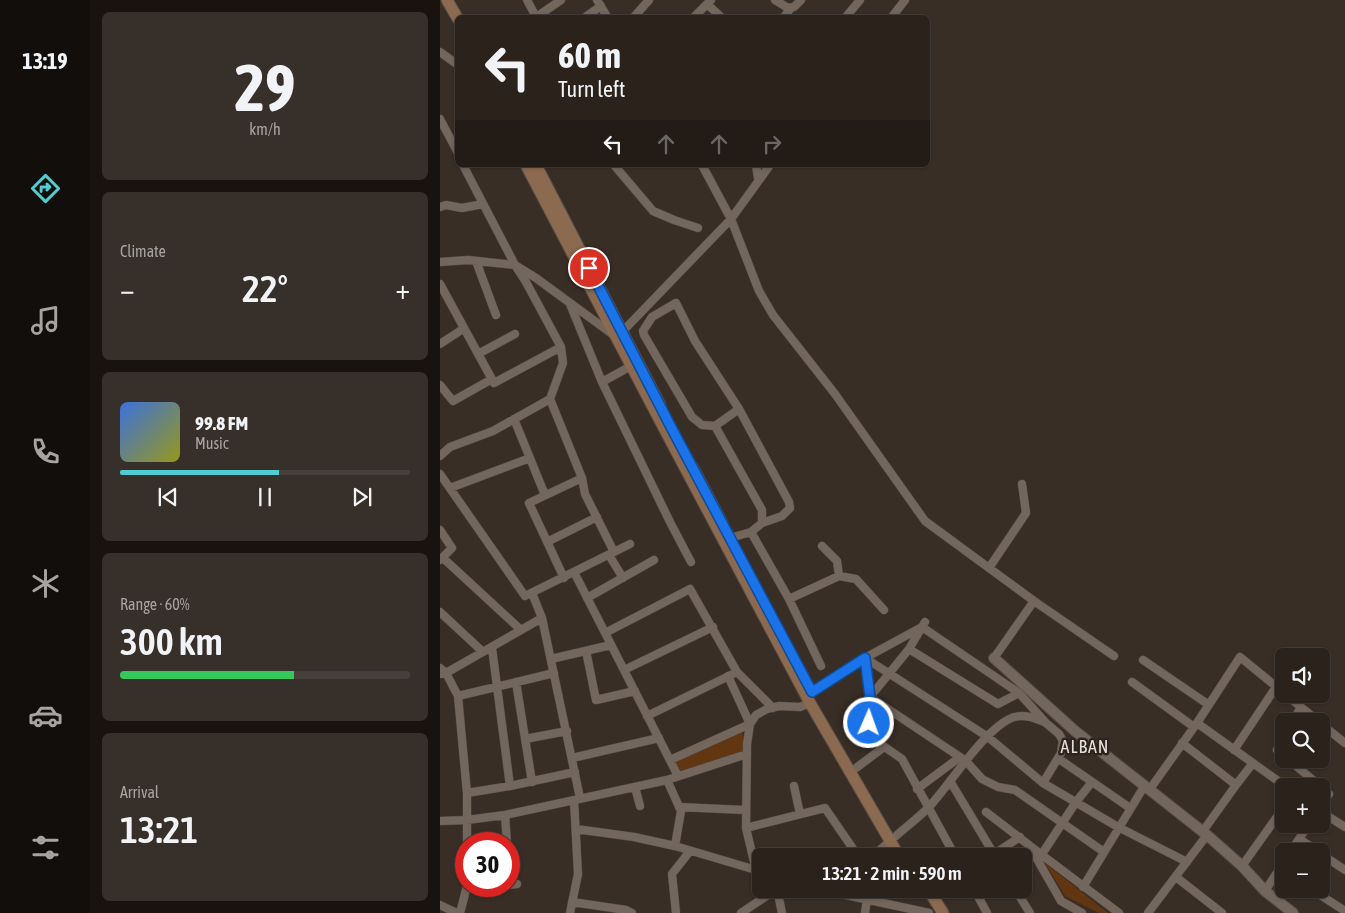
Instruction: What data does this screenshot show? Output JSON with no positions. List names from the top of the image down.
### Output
{
  "districts": ["ALBAN"],
  "page": {
    "tabs": "13:19",
    "tile": [
      ["29", "km/h"],
      "Climate",
      ["Range · 60%", "300 km"],
      ["Arrival", "13:21"]
    ],
    "turn": ["60 m", "Turn left"],
    "heat": ["−", "22°", "+"],
    "song": ["99.8 FM", "Music"],
    "map_buttons": ["+", "−"],
    "limit": "30",
    "trip": "13:21 · 2 min · 590 m"
  }
}
